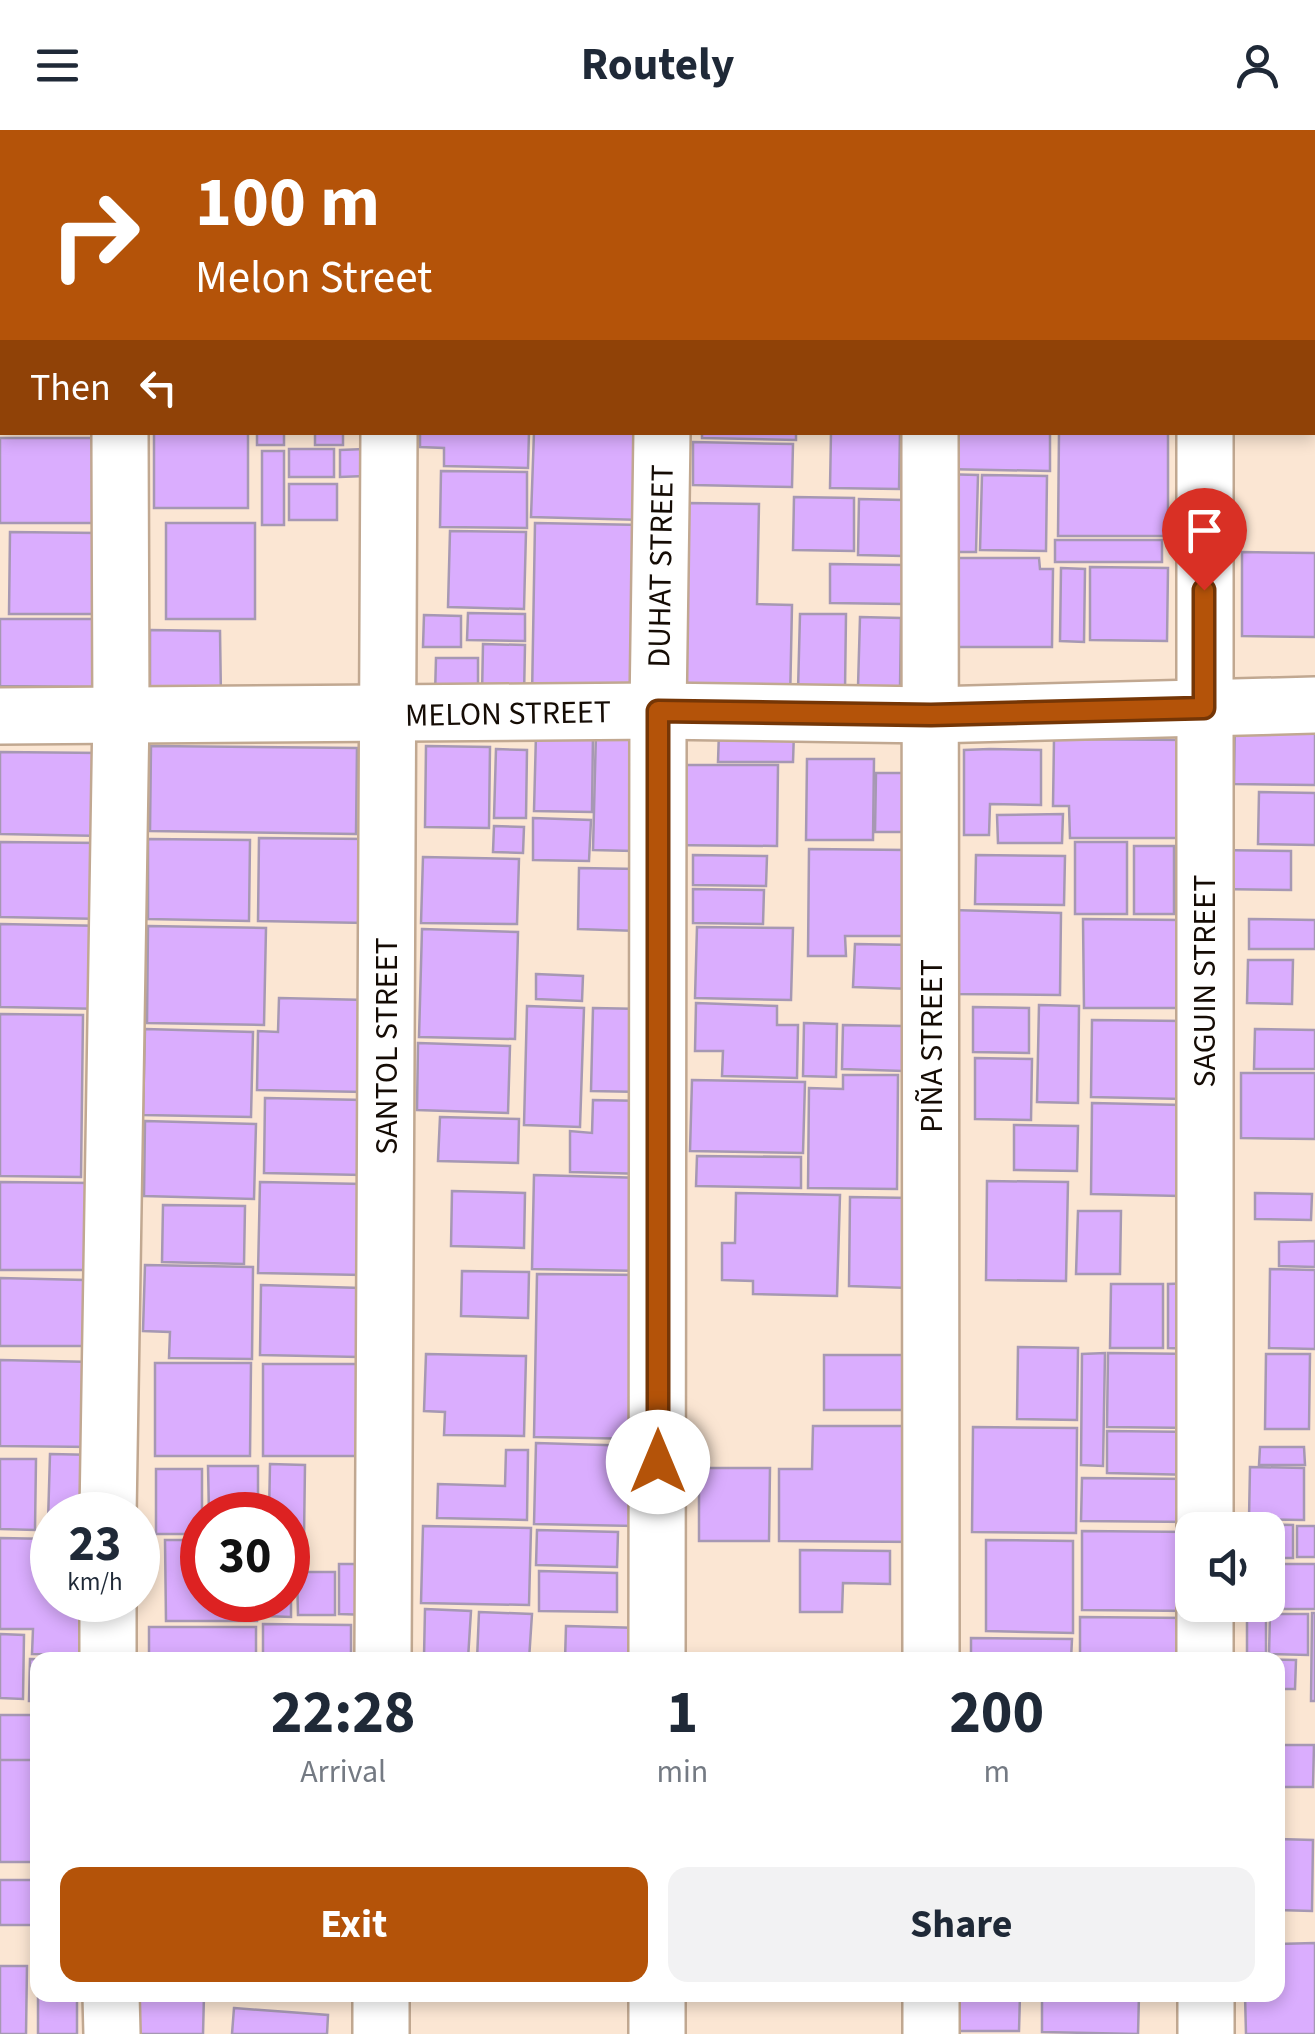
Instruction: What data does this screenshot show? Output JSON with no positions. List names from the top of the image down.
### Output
{
  "streets": {
    "street": [
      "DUHAT STREET",
      "MELON STREET",
      "SAGUIN STREET",
      "SANTOL STREET",
      "PIÑA STREET"
    ]
  },
  "crossings": [
    ["DUHAT STREET", "MELON STREET"],
    ["MELON STREET", "SAGUIN STREET"],
    ["MELON STREET", "SANTOL STREET"],
    ["MELON STREET", "PIÑA STREET"]
  ],
  "page": {
    "header": "Routely",
    "turn": ["100 m", "Melon Street"],
    "then": "Then",
    "speed": "23 km/h",
    "limit": "30",
    "eta": [
      "22:28",
      "Arrival",
      "1",
      "min",
      "200",
      "m"
    ],
    "buttons": ["Exit", "Share"]
  }
}
